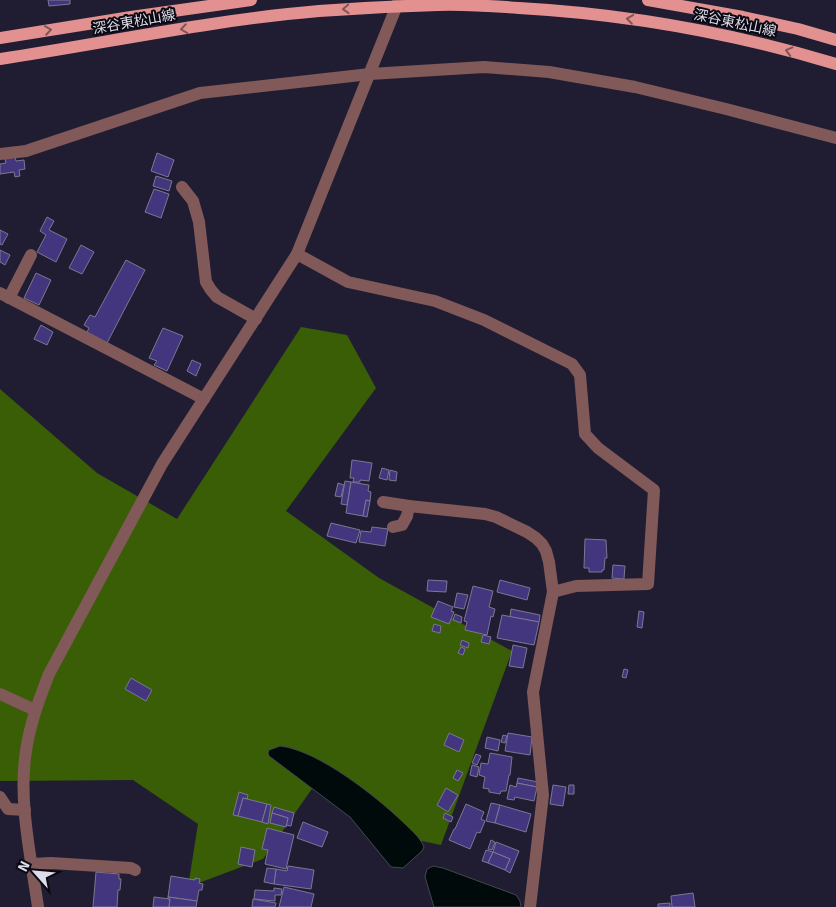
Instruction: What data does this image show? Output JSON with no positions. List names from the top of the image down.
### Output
{
  "streets": {
    "main road": ["深谷東松山線"]
  },
  "north": "top left"
}
